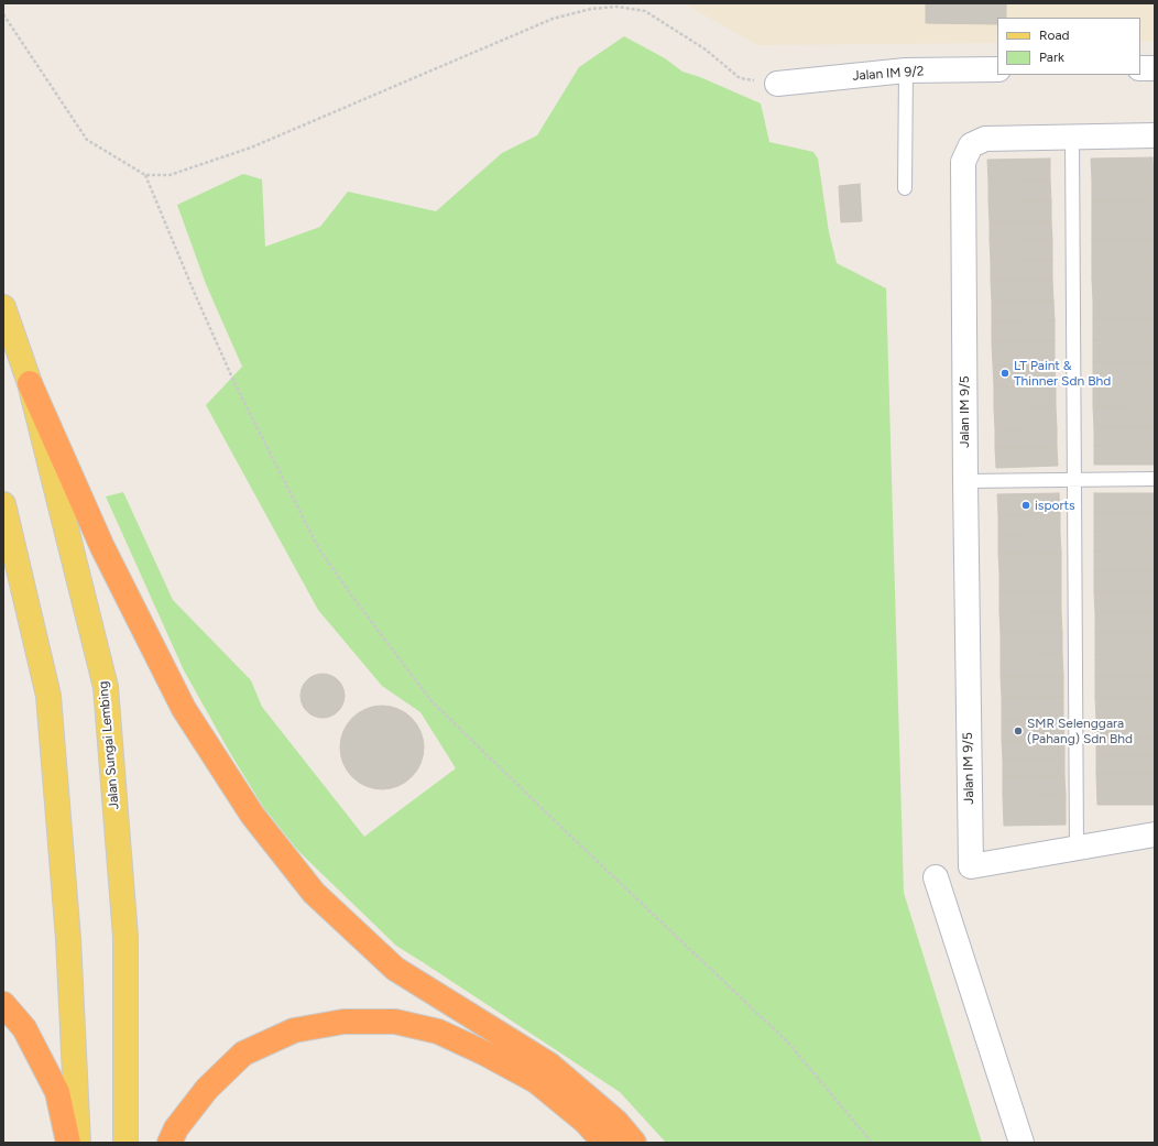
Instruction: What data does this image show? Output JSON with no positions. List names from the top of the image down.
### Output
{
  "streets": {
    "main road": ["Jalan Sungai Lembing"],
    "street": ["Jalan IM 9/2", "Jalan IM 9/5"]
  },
  "places": ["LT Paint & Thinner Sdn Bhd", "isports", "SMR Selenggara (Pahang) Sdn Bhd"],
  "legend": ["Road", "Park"]
}
